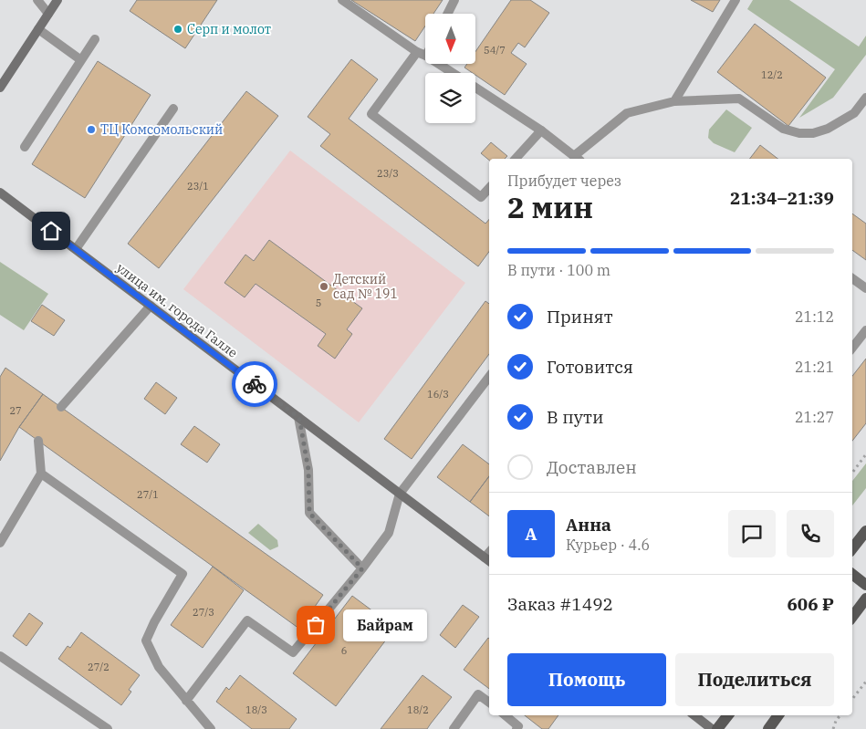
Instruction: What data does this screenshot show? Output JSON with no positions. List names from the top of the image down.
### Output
{
  "streets": {
    "main road": ["улица им. города Галле"]
  },
  "places": [
    "Серп и молот",
    "ТЦ Комсомольский",
    "Детский сад № 191",
    "Байрам"
  ],
  "house_numbers": [
    "54/7",
    "12/2",
    "23/3",
    "23/1",
    "5",
    "16/3",
    "27",
    "27/1",
    "27/3",
    "6",
    "27/2",
    "18/3",
    "18/2"
  ],
  "north": "bottom",
  "page": {
    "heading": ["2 мин", "Прибудет через", "21:34–21:39"],
    "panel": [
      "Анна",
      "Курьер · 4.6",
      "Заказ #1492",
      "606 ₽"
    ],
    "bar": "В пути · 100 m",
    "list": [
      ["Принят", "21:12"],
      ["Готовится", "21:21"],
      ["В пути", "21:27"],
      "Доставлен"
    ],
    "round": "А",
    "bubble": "Байрам",
    "buttons": ["Помощь", "Поделиться"]
  }
}
